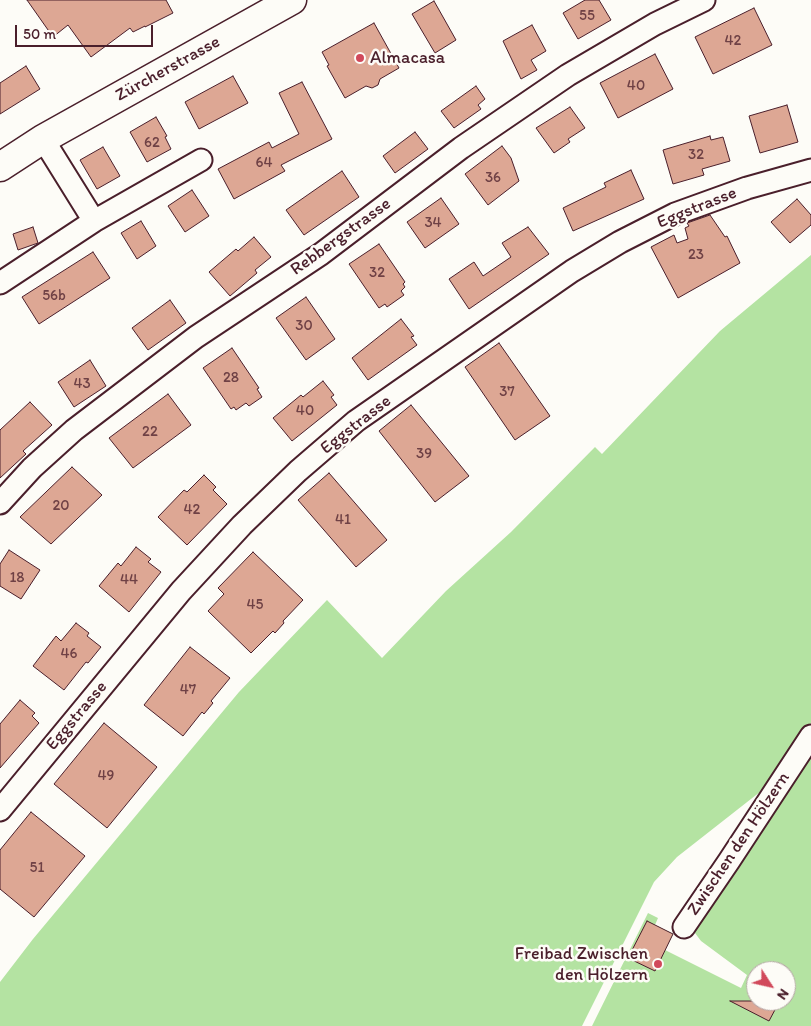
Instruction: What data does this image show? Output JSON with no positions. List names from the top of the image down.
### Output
{
  "streets": {
    "main road": ["Zürcherstrasse"],
    "street": ["Eggstrasse", "Rebbergstrasse", "Zwischen den Hölzern"]
  },
  "places": ["Almacasa", "Freibad Zwischen den Hölzern"],
  "house_numbers": [
    "55",
    "42",
    "40",
    "62",
    "32",
    "64",
    "36",
    "34",
    "23",
    "32",
    "56b",
    "30",
    "28",
    "43",
    "37",
    "40",
    "22",
    "39",
    "20",
    "42",
    "41",
    "18",
    "44",
    "45",
    "46",
    "47",
    "49",
    "51"
  ],
  "scale_bar": "50 m",
  "north": "bottom right"
}
